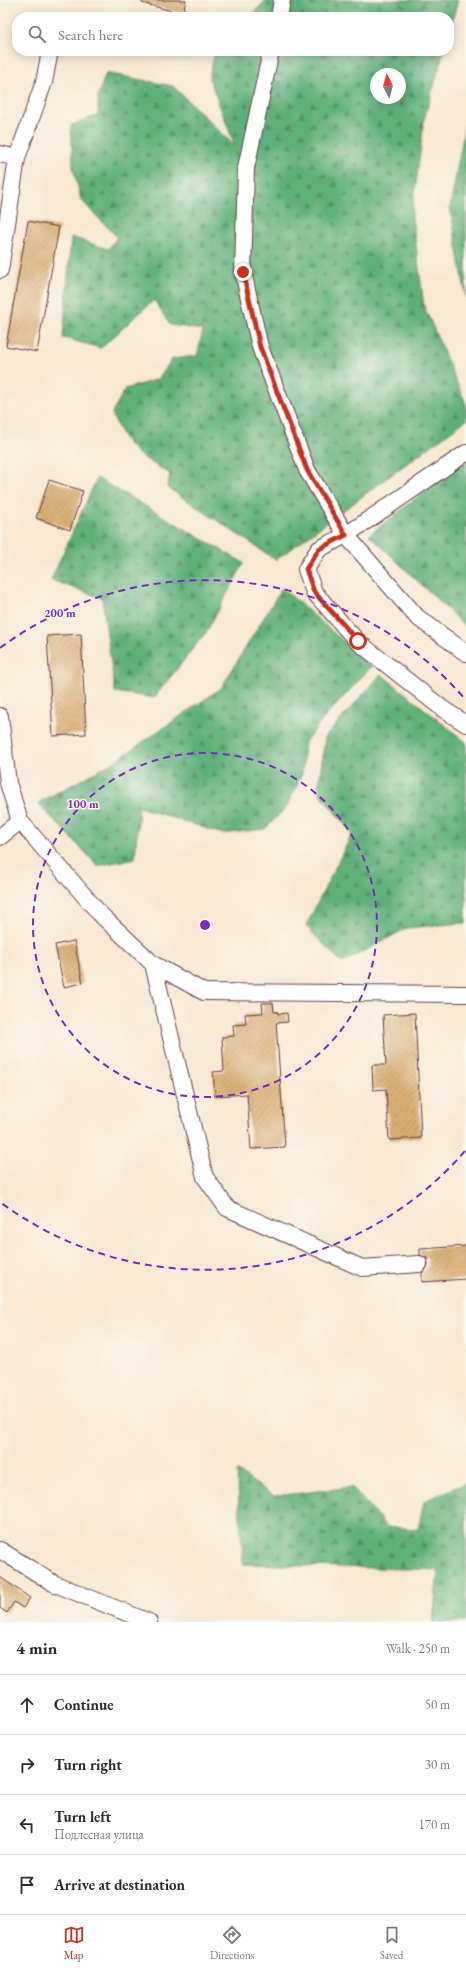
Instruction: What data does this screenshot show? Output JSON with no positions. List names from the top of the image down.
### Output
{
  "north": "top",
  "page": {
    "search": "Search here",
    "heading": ["4 min", "Walk · 250 m"],
    "list": [
      ["Continue", "50 m"],
      ["Turn right", "30 m"],
      ["Turn left", "Подлесная улица", "170 m"],
      "Arrive at destination"
    ],
    "nav": ["Map", "Directions", "Saved"]
  },
  "rings": ["200 m", "100 m"]
}
